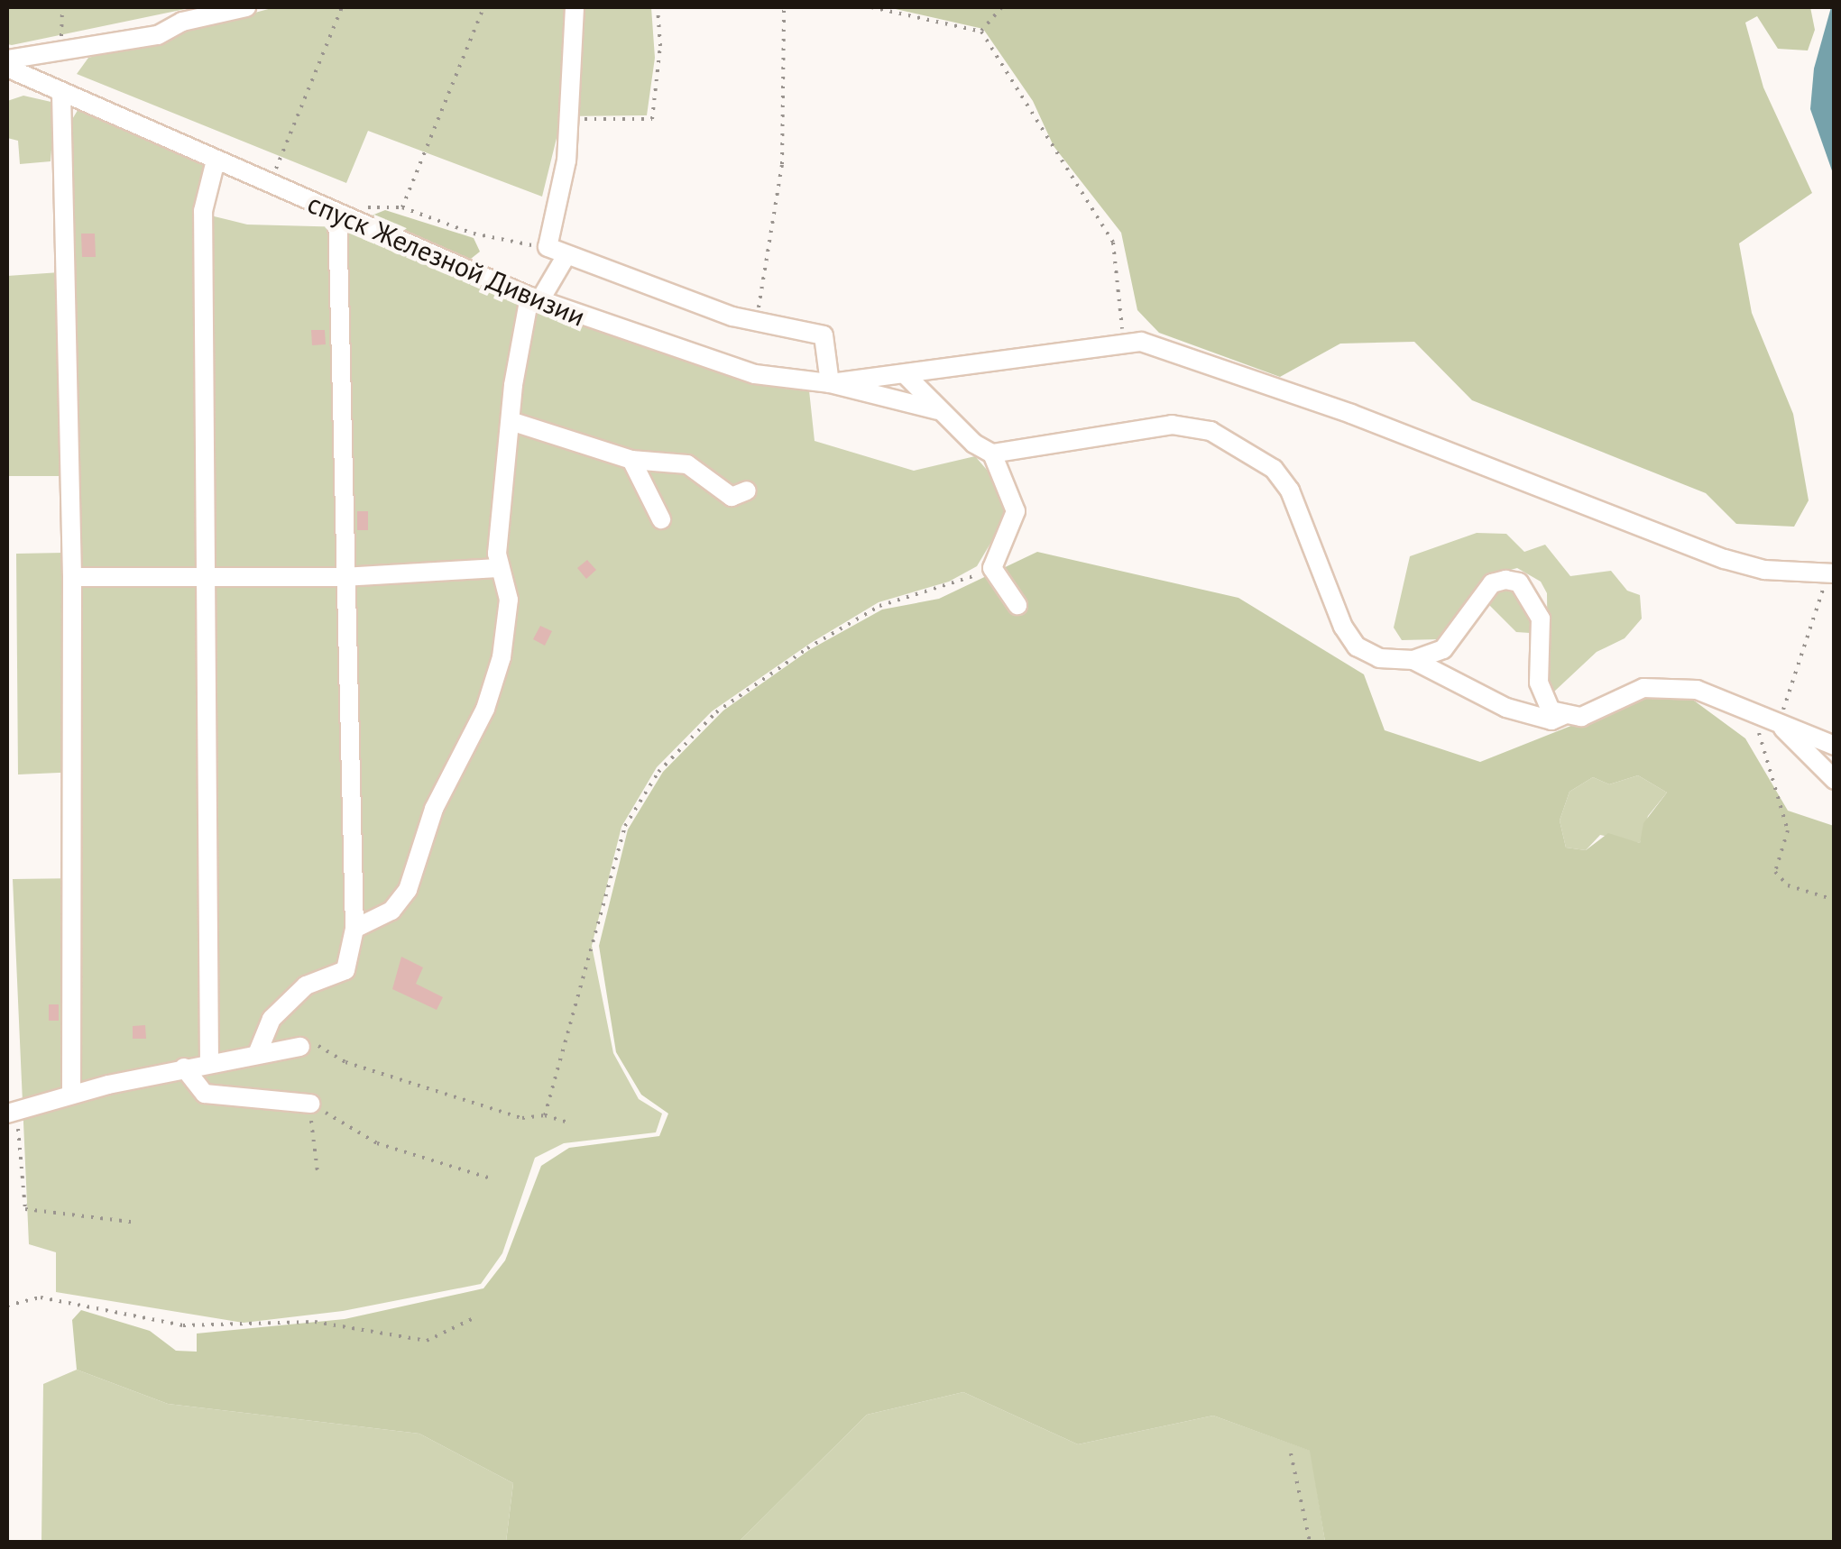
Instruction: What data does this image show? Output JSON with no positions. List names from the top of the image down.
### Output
{
  "streets": {
    "lane": ["спуск Железной Дивизии"]
  }
}
